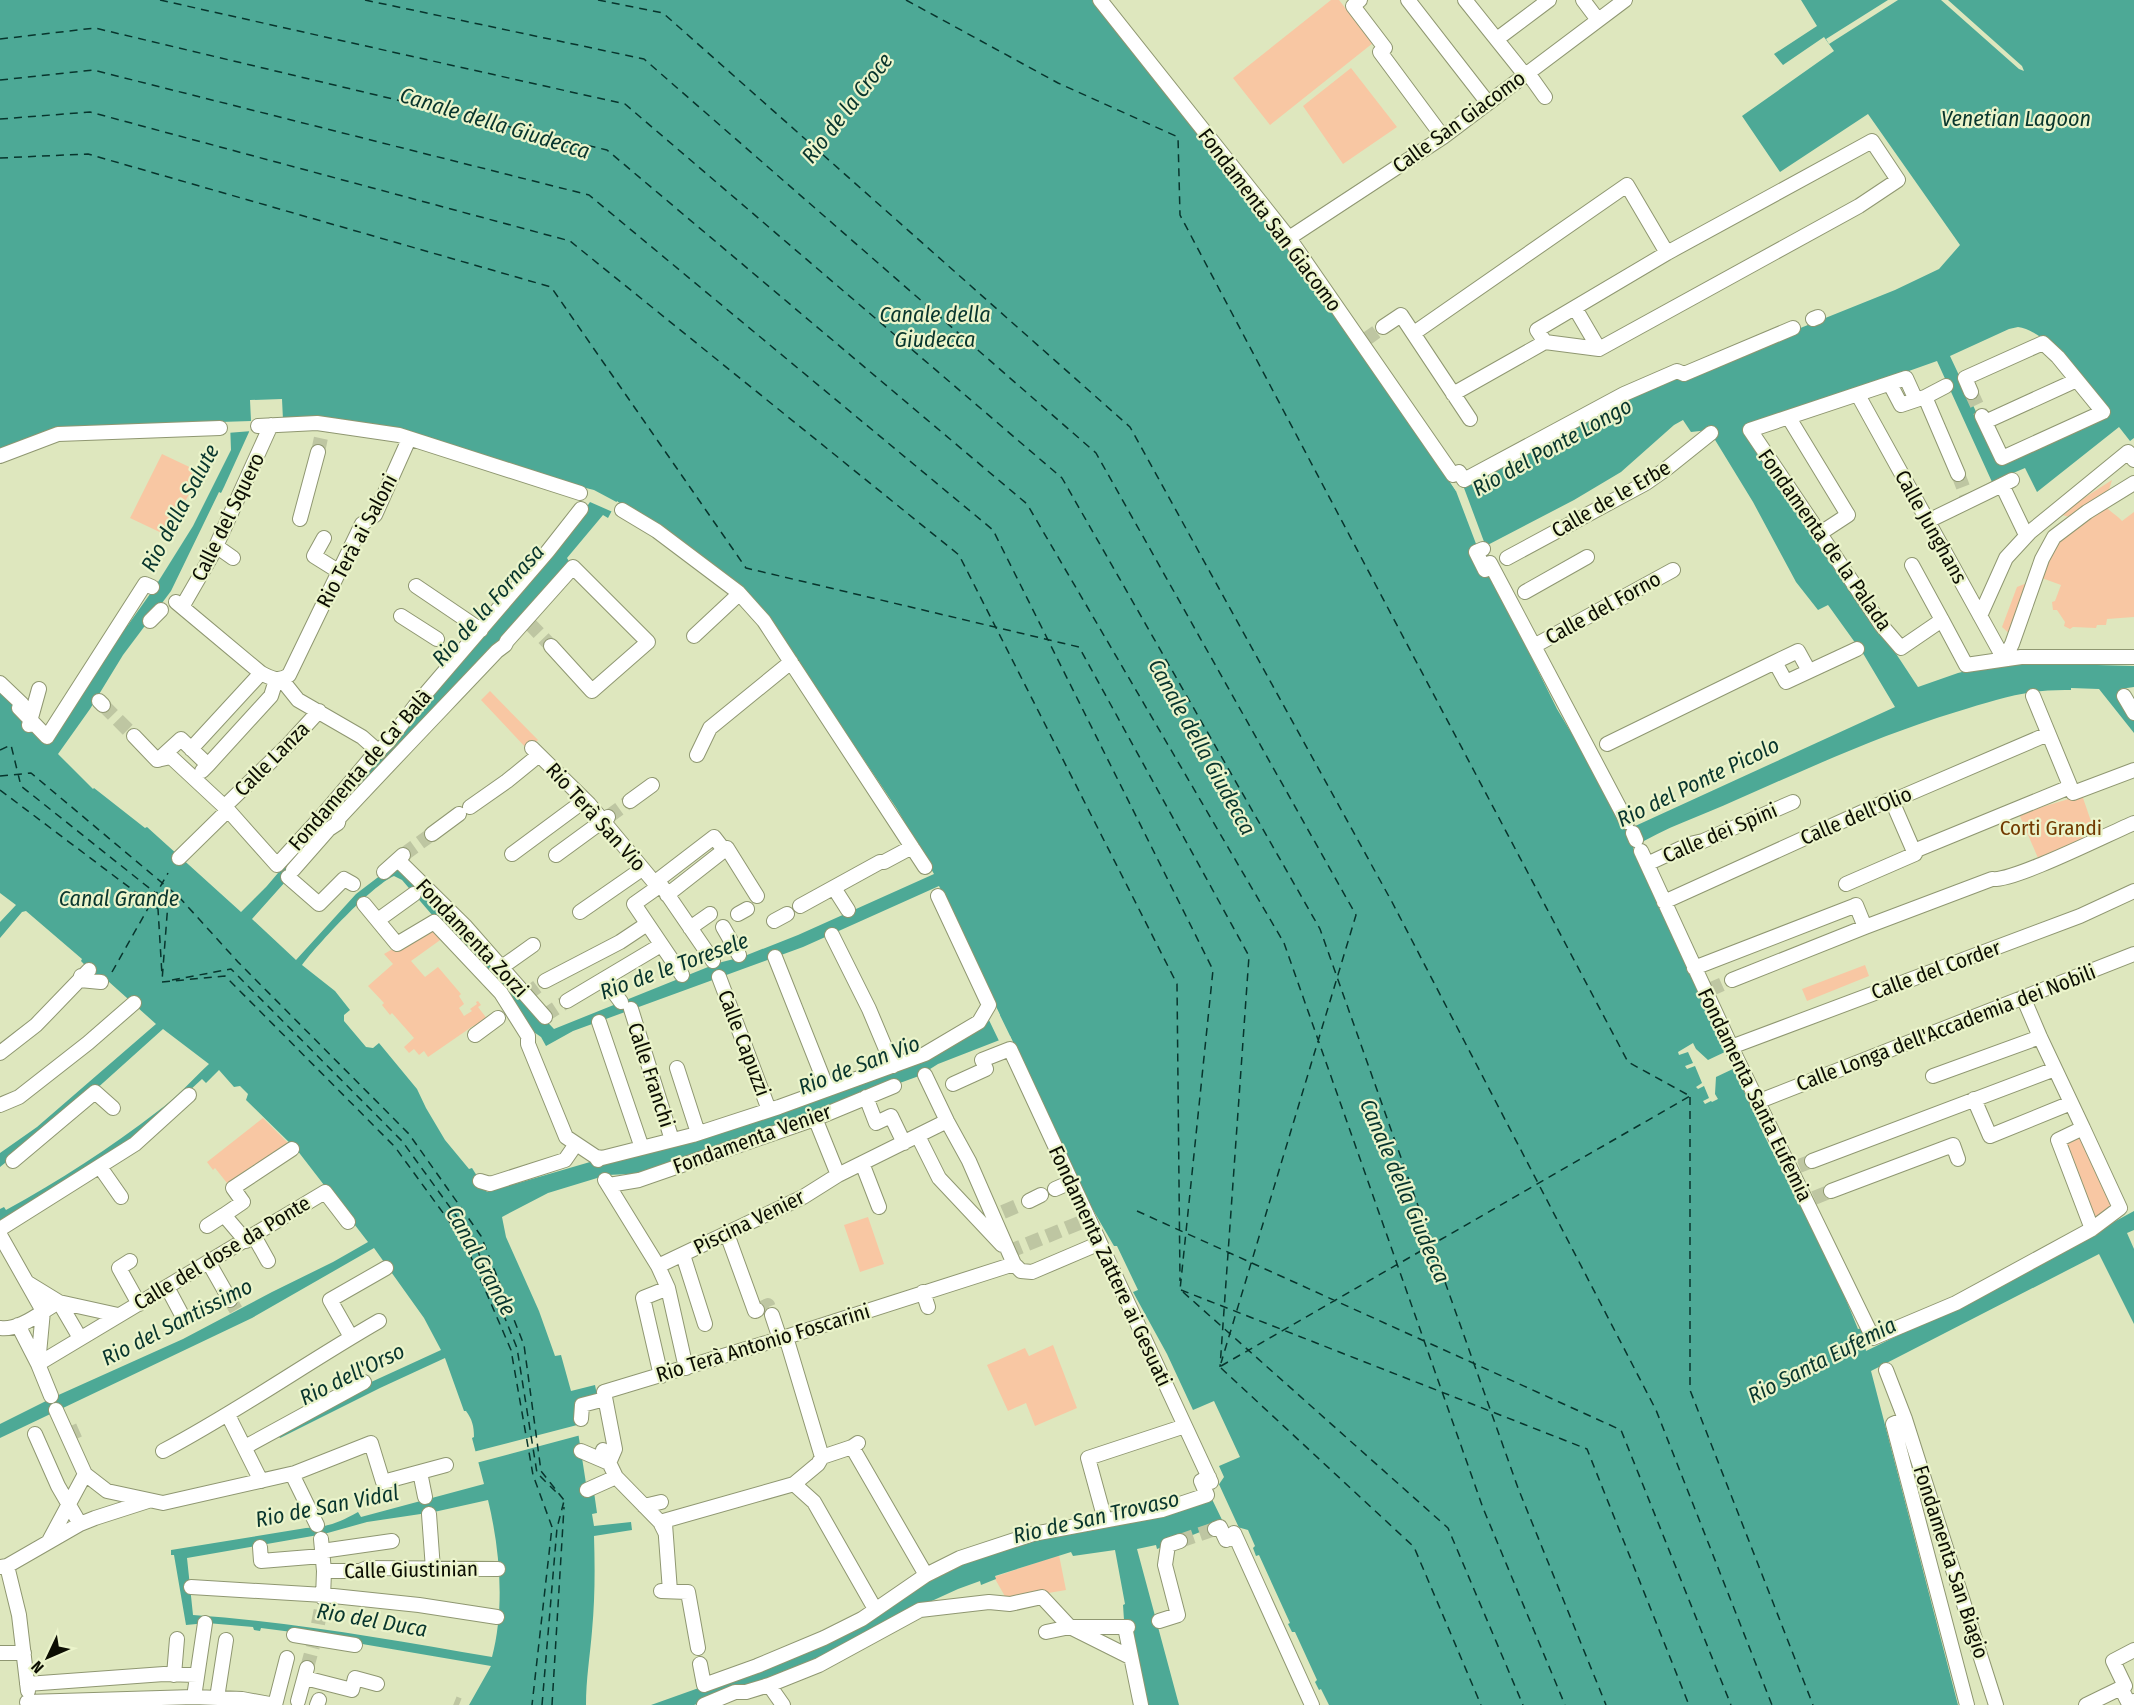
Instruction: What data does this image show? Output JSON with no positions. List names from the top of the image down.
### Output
{
  "streets": {
    "street": [
      "Calle San Giacomo",
      "Fondamenta San Giacomo",
      "Calle de le Erbe",
      "Calle del Squero",
      "Calle Junghans",
      "Fondamenta de la Palada",
      "Rio Terà ai Saloni",
      "Calle del Forno",
      "Calle Lanza",
      "Fondamenta de Ca' Balà",
      "Calle dell'Olio",
      "Rio Terà San Vio",
      "Calle dei Spini",
      "Fondamenta Zorzi",
      "Calle del Corder",
      "Calle Longa dell'Accademia dei Nobili",
      "Calle Capuzzi",
      "Calle Franchi",
      "Fondamenta Santa Eufemia",
      "Fondamenta Venier",
      "Piscina Venier",
      "Calle del dose da Ponte",
      "Fondamenta Zattere ai Gesuati",
      "Rio Terà Antonio Foscarini",
      "Fondamenta San Biagio",
      "Calle Giustinian"
    ]
  },
  "crossings": [
    ["Calle San Giacomo", "Fondamenta San Giacomo"],
    ["Calle de le Erbe", "Fondamenta Santa Eufemia"],
    ["Calle del Squero", "Rio Terà ai Saloni"],
    ["Calle del Forno", "Fondamenta Santa Eufemia"],
    ["Calle Lanza", "Fondamenta de Ca' Balà"],
    ["Calle dell'Olio", "Fondamenta Santa Eufemia"],
    ["Calle dei Spini", "Fondamenta Santa Eufemia"],
    ["Calle del Corder", "Fondamenta Santa Eufemia"],
    ["Calle Longa dell'Accademia dei Nobili", "Fondamenta Santa Eufemia"],
    ["Fondamenta Venier", "Piscina Venier"]
  ],
  "water": [
    "Rio de la Croce",
    "Venetian Lagoon",
    "Canale della Giudecca",
    "Rio del Ponte Longo",
    "Rio della Salute",
    "Rio de la Fornasa",
    "Rio del Ponte Picolo",
    "Canal Grande",
    "Rio de le Toresele",
    "Rio de San Vio",
    "Rio del Santissimo",
    "Rio Santa Eufemia",
    "Rio dell'Orso",
    "Rio de San Vidal",
    "Rio de San Trovaso",
    "Rio del Duca"
  ],
  "parks": ["Corti Grandi"],
  "north": "bottom left"
}
